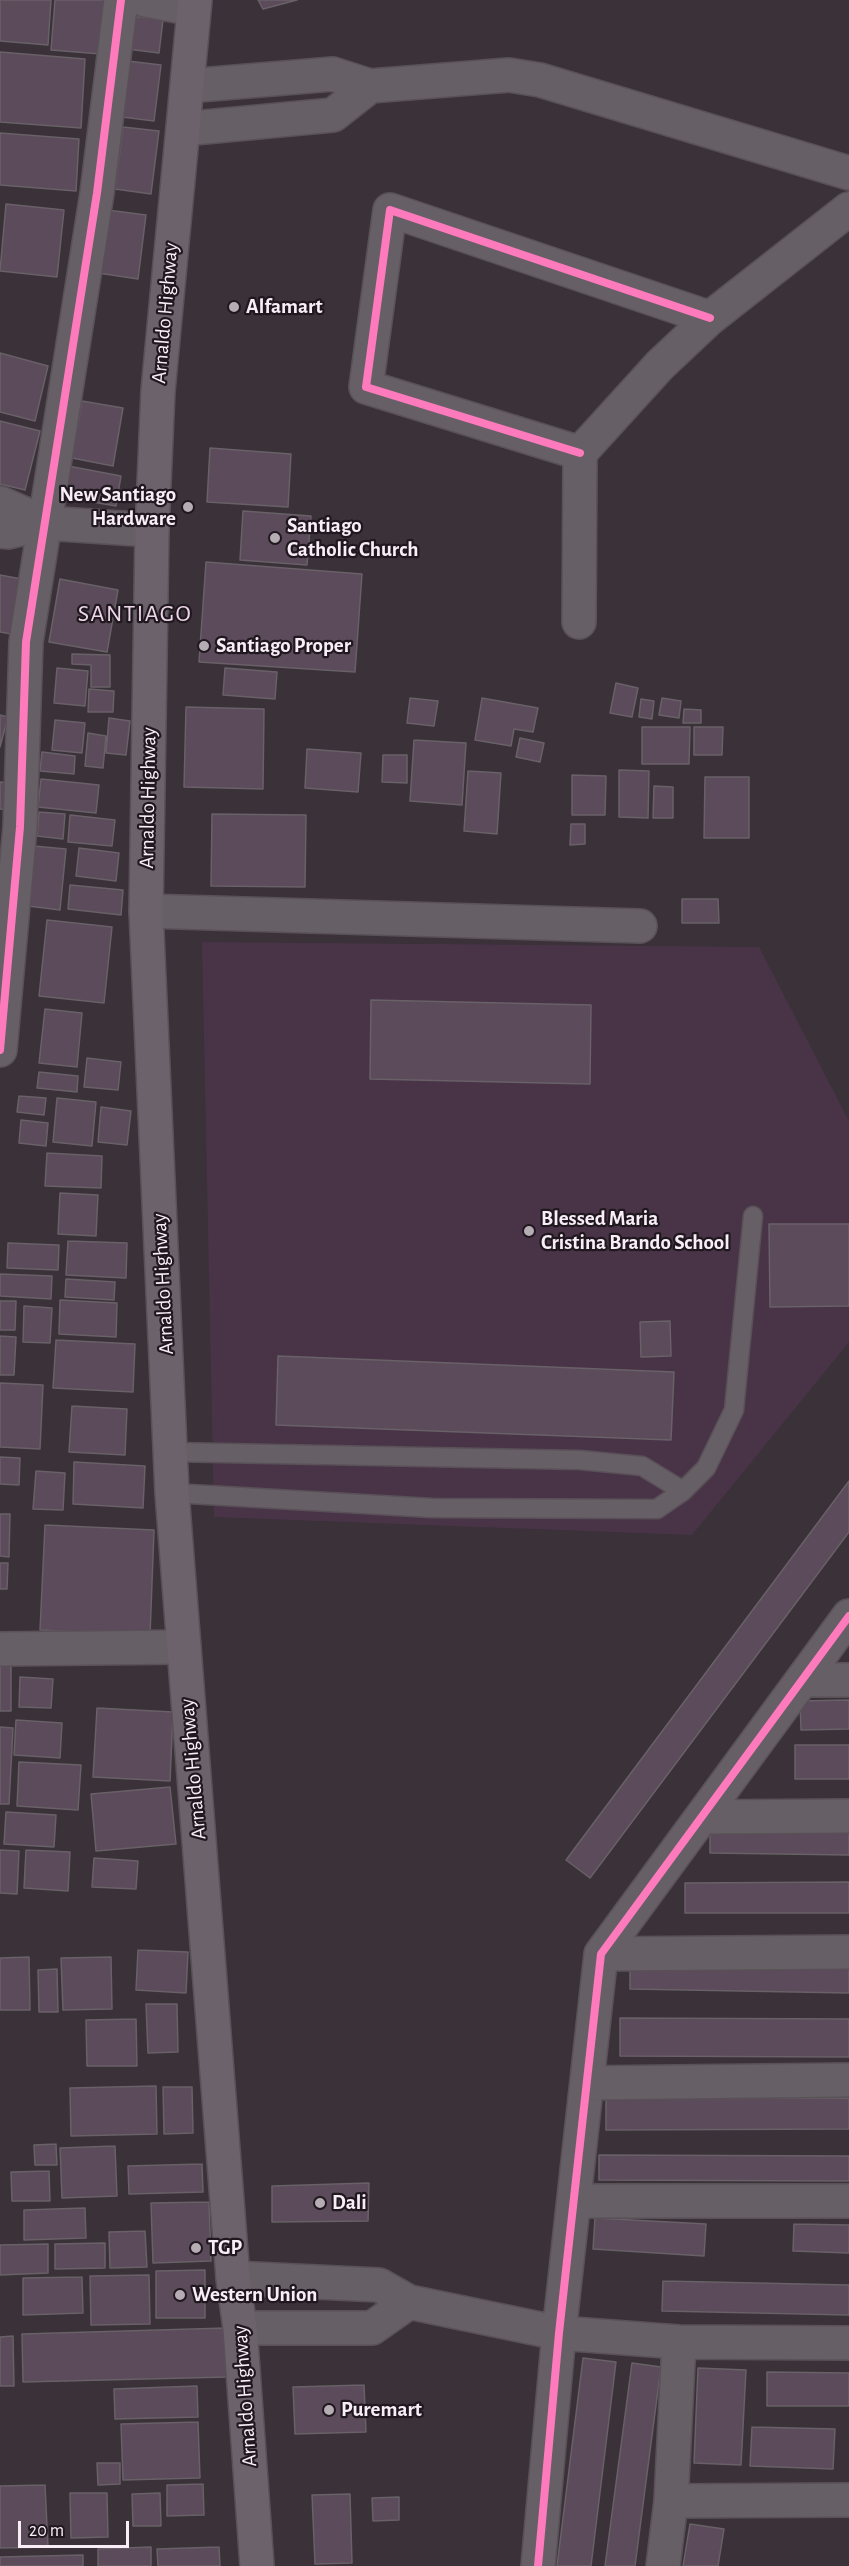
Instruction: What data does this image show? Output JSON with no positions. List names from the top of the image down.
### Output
{
  "streets": {
    "main road": ["Arnaldo Highway"]
  },
  "districts": ["SANTIAGO"],
  "places": [
    "Alfamart",
    "New Santiago Hardware",
    "Santiago Catholic Church",
    "Santiago Proper",
    "Blessed Maria Cristina Brando School",
    "Dali",
    "TGP",
    "Western Union",
    "Puremart"
  ],
  "scale_bar": "20 m"
}
